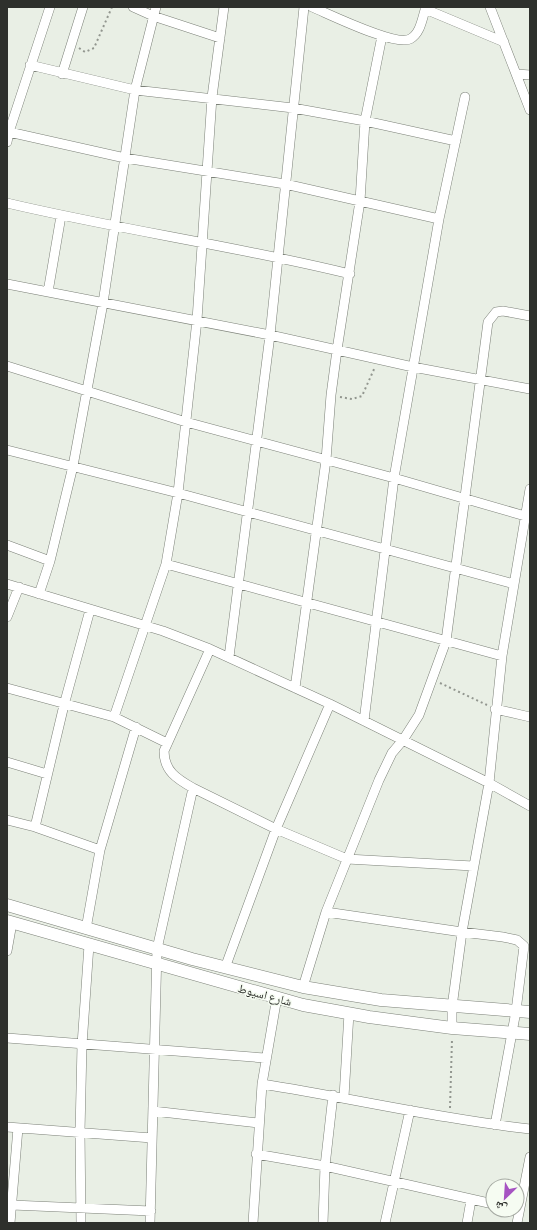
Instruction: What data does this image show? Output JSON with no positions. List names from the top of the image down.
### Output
{
  "streets": {
    "street": ["شارع اسيوط"]
  },
  "north": "bottom left"
}
